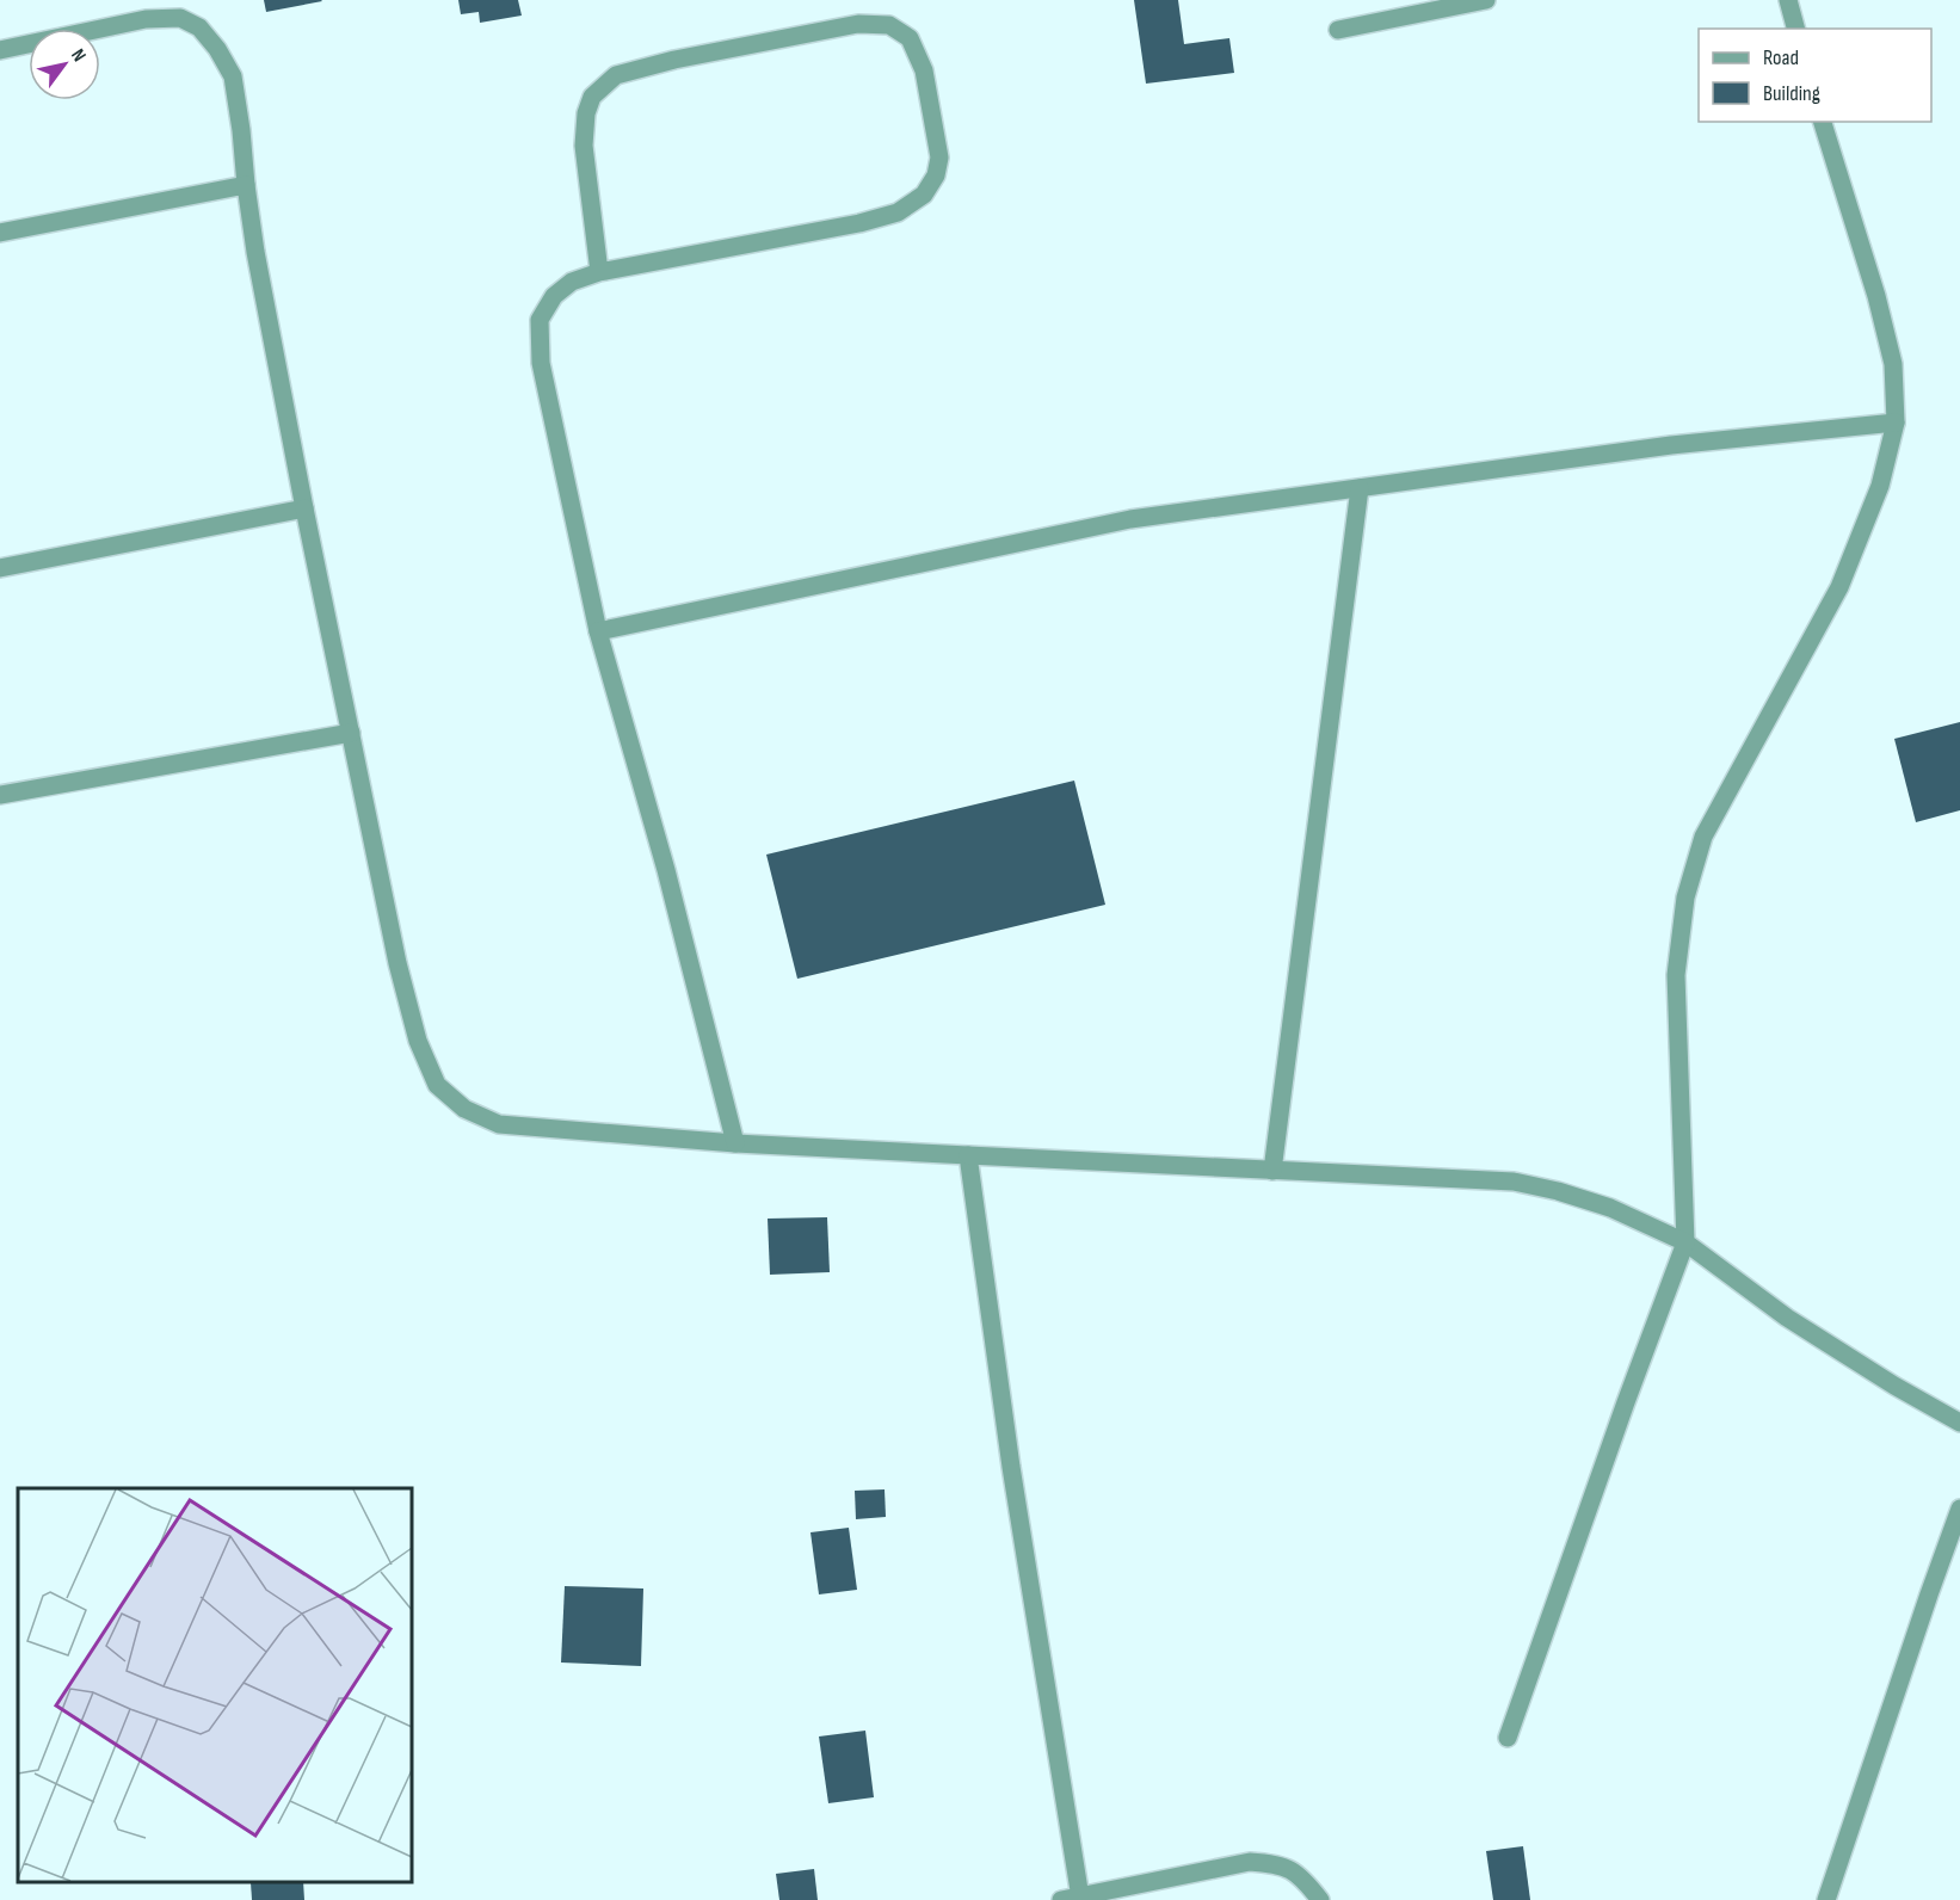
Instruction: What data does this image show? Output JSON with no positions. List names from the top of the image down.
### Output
{
  "legend": ["Road", "Building"],
  "north": "top right"
}
